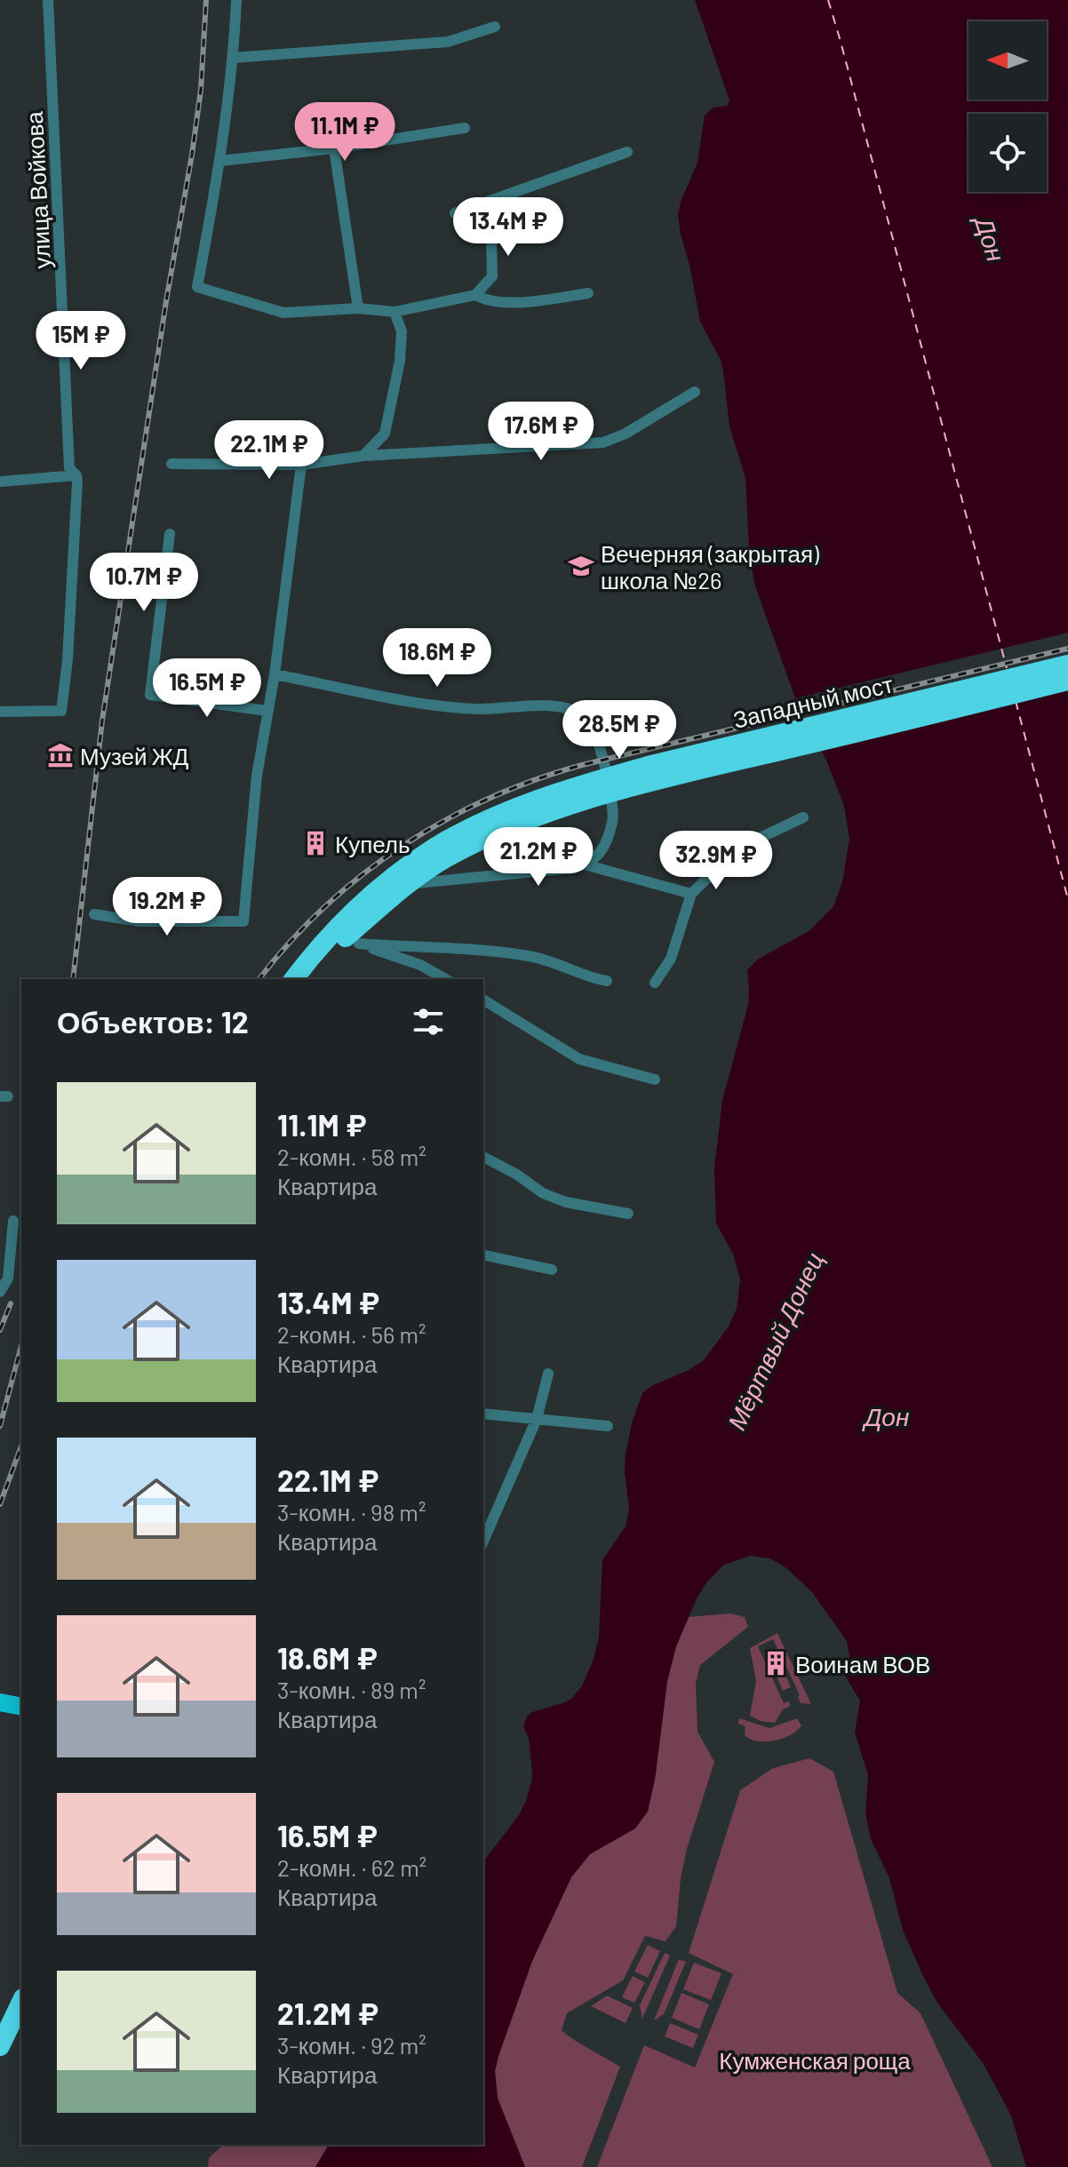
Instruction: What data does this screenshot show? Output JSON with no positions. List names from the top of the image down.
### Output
{
  "streets": {
    "highway": ["Западный мост"],
    "street": ["улица Войкова"]
  },
  "water": ["Дон", "Мёртвый Донец"],
  "parks": ["Кумженская роща"],
  "places": {
    "school or university": ["Вечерняя (закрытая) школа №26"],
    "museum": ["Музей ЖД"],
    "building": ["Купель", "Воинам ВОВ"]
  },
  "north": "left",
  "page": {
    "price": [
      "11.1M ₽",
      "13.4M ₽",
      "15M ₽",
      "17.6M ₽",
      "22.1M ₽",
      "10.7M ₽",
      "18.6M ₽",
      "16.5M ₽",
      "28.5M ₽",
      "21.2M ₽",
      "32.9M ₽",
      "19.2M ₽"
    ],
    "heading": "Объектов: 12",
    "list": [
      {
        "name": "11.1M ₽",
        "note": "2-комн. · 58 m² · Квартира"
      },
      {
        "name": "13.4M ₽",
        "note": "2-комн. · 56 m² · Квартира"
      },
      {
        "name": "22.1M ₽",
        "note": "3-комн. · 98 m² · Квартира"
      },
      {
        "name": "18.6M ₽",
        "note": "3-комн. · 89 m² · Квартира"
      },
      {
        "name": "16.5M ₽",
        "note": "2-комн. · 62 m² · Квартира"
      },
      {
        "name": "21.2M ₽",
        "note": "3-комн. · 92 m² · Квартира"
      }
    ]
  }
}
